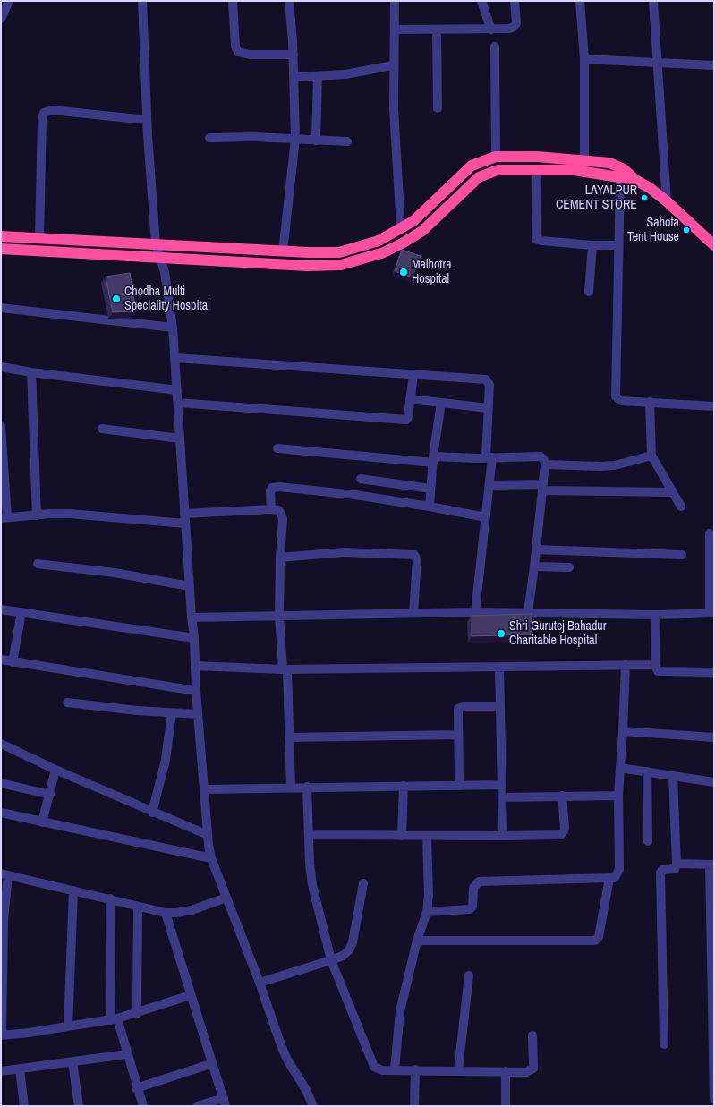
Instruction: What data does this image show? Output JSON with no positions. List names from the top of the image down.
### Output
{
  "places": [
    "LAYALPUR CEMENT STORE",
    "Sahota Tent House",
    "Malhotra Hospital",
    "Chodha Multi Speciality Hospital",
    "Shri Gurutej Bahadur Charitable Hospital"
  ]
}
